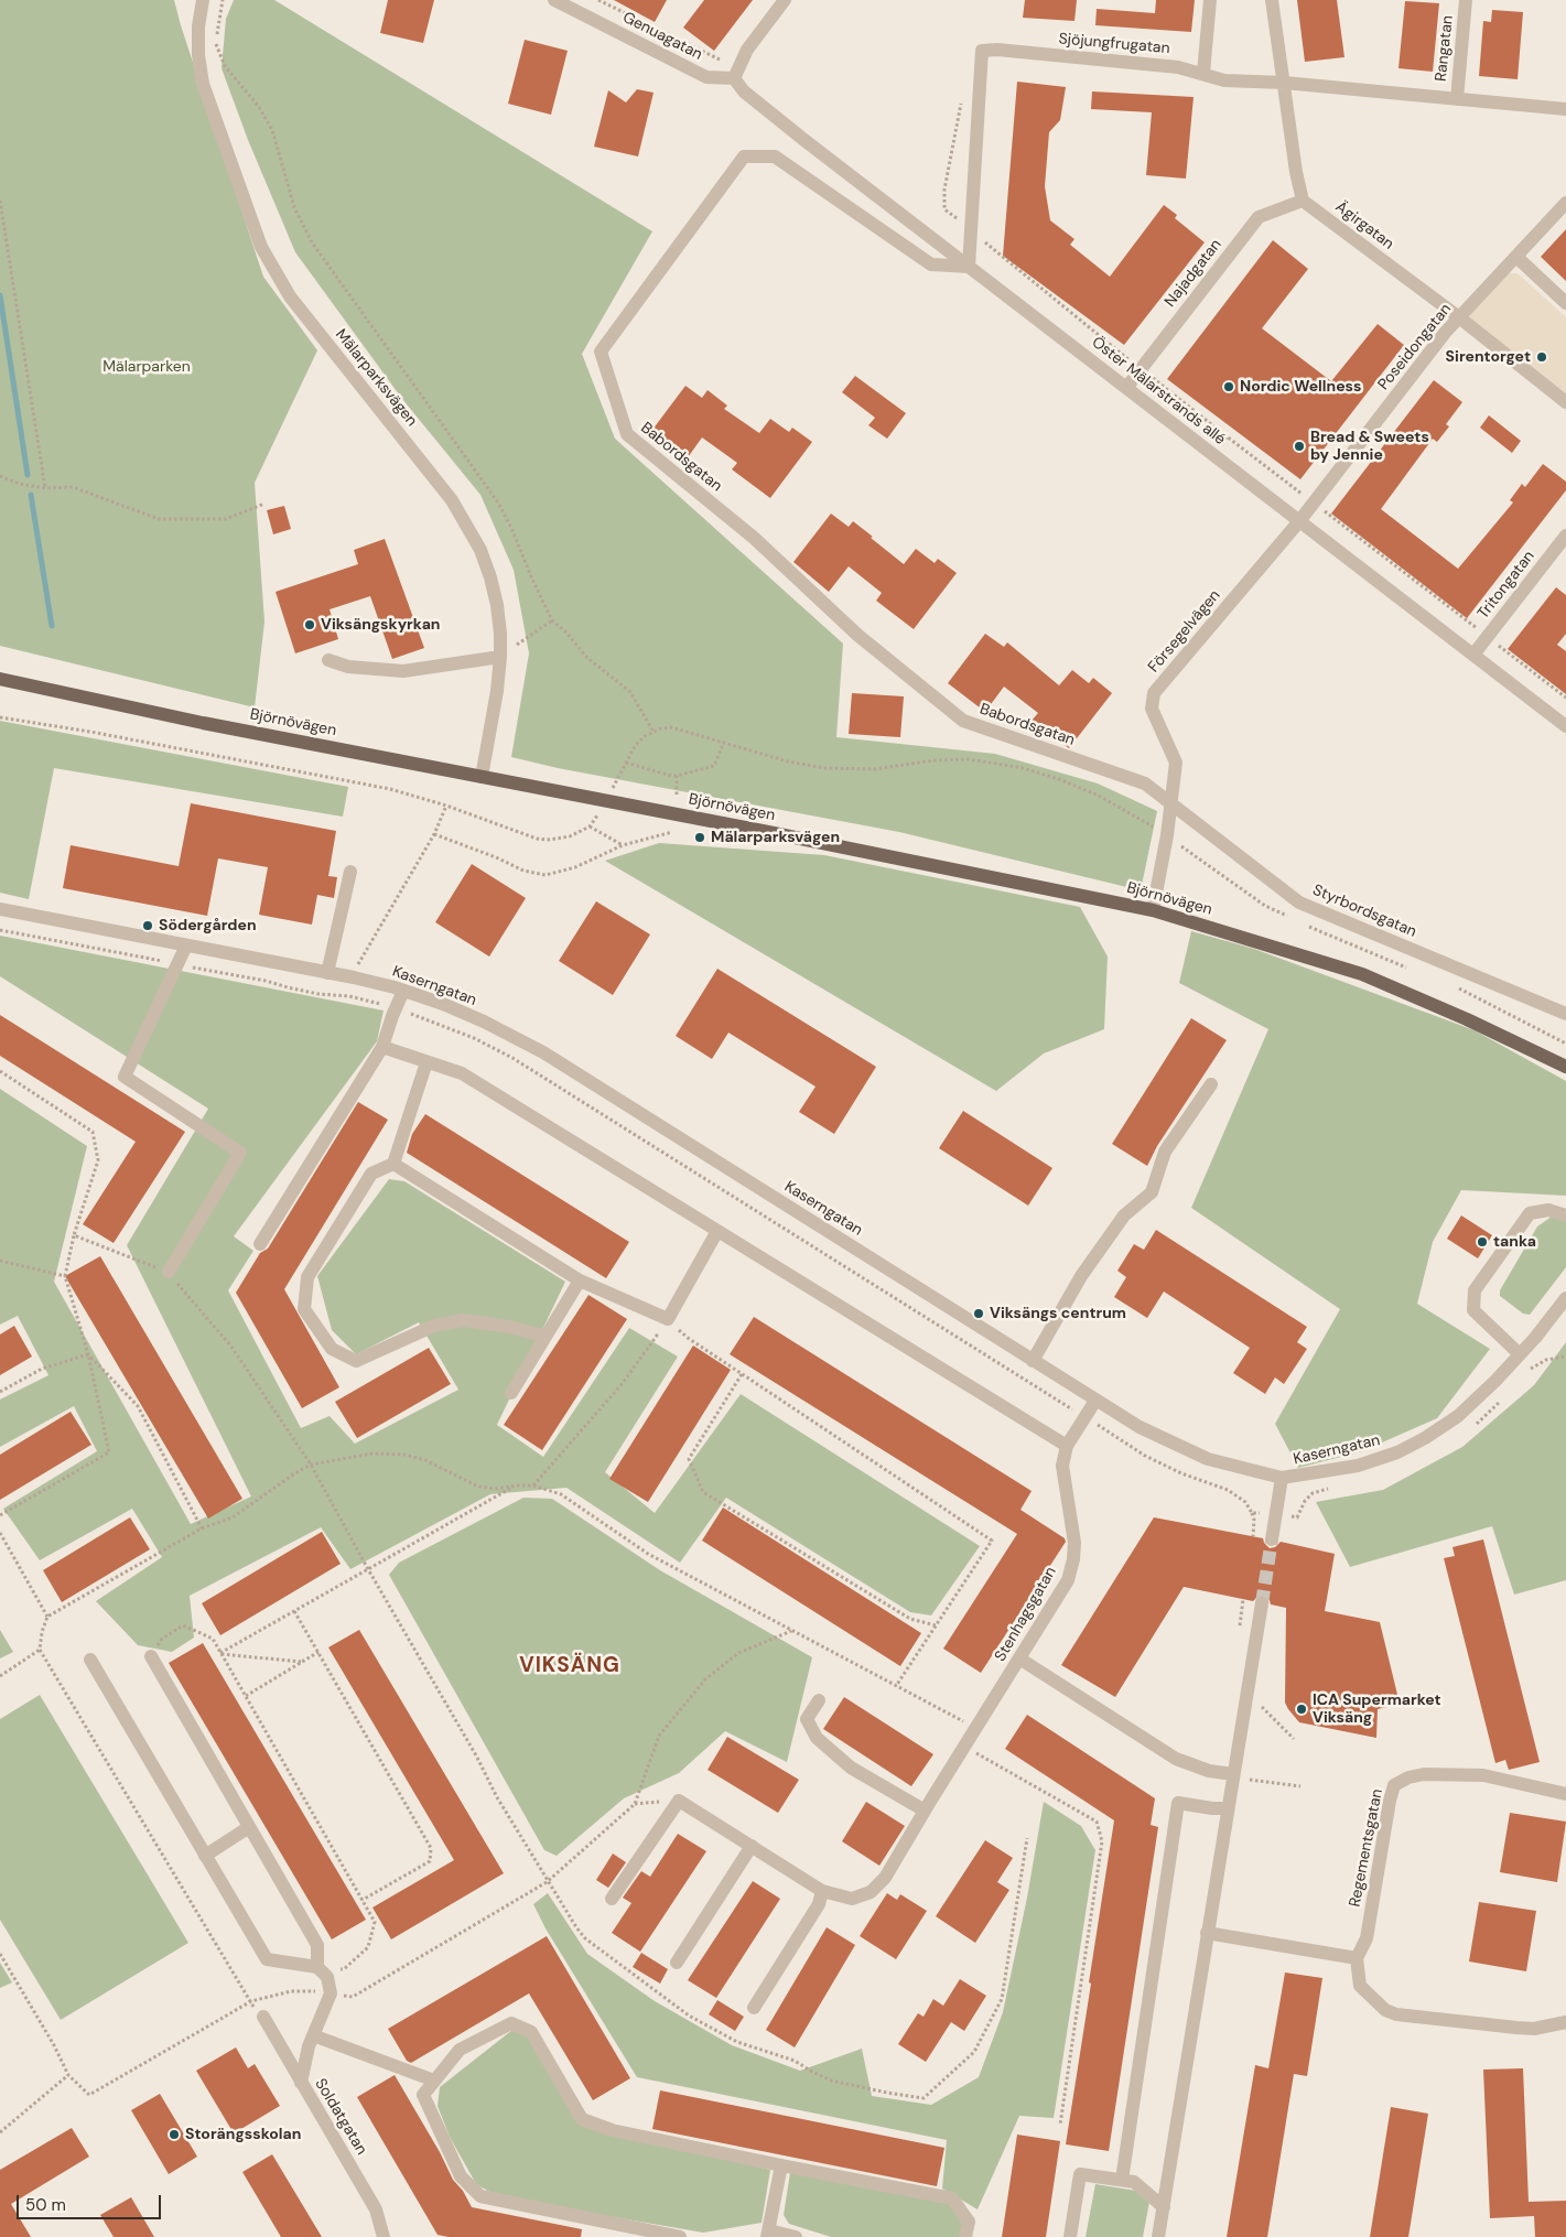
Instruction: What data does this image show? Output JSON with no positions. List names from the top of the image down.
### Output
{
  "streets": {
    "main road": ["Björnövägen"],
    "street": [
      "Genuagatan",
      "Sjöjungfrugatan",
      "Rangatan",
      "Ägirgatan",
      "Najadgatan",
      "Poseidongatan",
      "Mälarparksvägen",
      "Öster Mälarstrands allé",
      "Babordsgatan",
      "Tritongatan",
      "Försegelvägen",
      "Styrbordsgatan",
      "Kaserngatan",
      "Stenhagsgatan",
      "Regementsgatan",
      "Soldatgatan"
    ]
  },
  "crossings": [
    ["Genuagatan", "Öster Mälarstrands allé"],
    ["Sjöjungfrugatan", "Rangatan"],
    ["Sjöjungfrugatan", "Öster Mälarstrands allé"],
    ["Sjöjungfrugatan", "Babordsgatan"],
    ["Ägirgatan", "Najadgatan"],
    ["Ägirgatan", "Poseidongatan"],
    ["Najadgatan", "Öster Mälarstrands allé"],
    ["Poseidongatan", "Öster Mälarstrands allé"],
    ["Poseidongatan", "Försegelvägen"],
    ["Mälarparksvägen", "Björnövägen"],
    ["Öster Mälarstrands allé", "Babordsgatan"],
    ["Öster Mälarstrands allé", "Tritongatan"],
    ["Öster Mälarstrands allé", "Försegelvägen"],
    ["Babordsgatan", "Försegelvägen"],
    ["Babordsgatan", "Styrbordsgatan"],
    ["Försegelvägen", "Björnövägen"],
    ["Försegelvägen", "Styrbordsgatan"],
    ["Kaserngatan", "Stenhagsgatan"]
  ],
  "districts": ["VIKSÄNG"],
  "parks": ["Mälarparken"],
  "places": [
    "Sirentorget",
    "Nordic Wellness",
    "Bread & Sweets by Jennie",
    "Viksängskyrkan",
    "Mälarparksvägen",
    "Södergården",
    "tanka",
    "Viksängs centrum",
    "ICA Supermarket Viksäng",
    "Storängsskolan"
  ],
  "scale_bar": "50 m"
}
